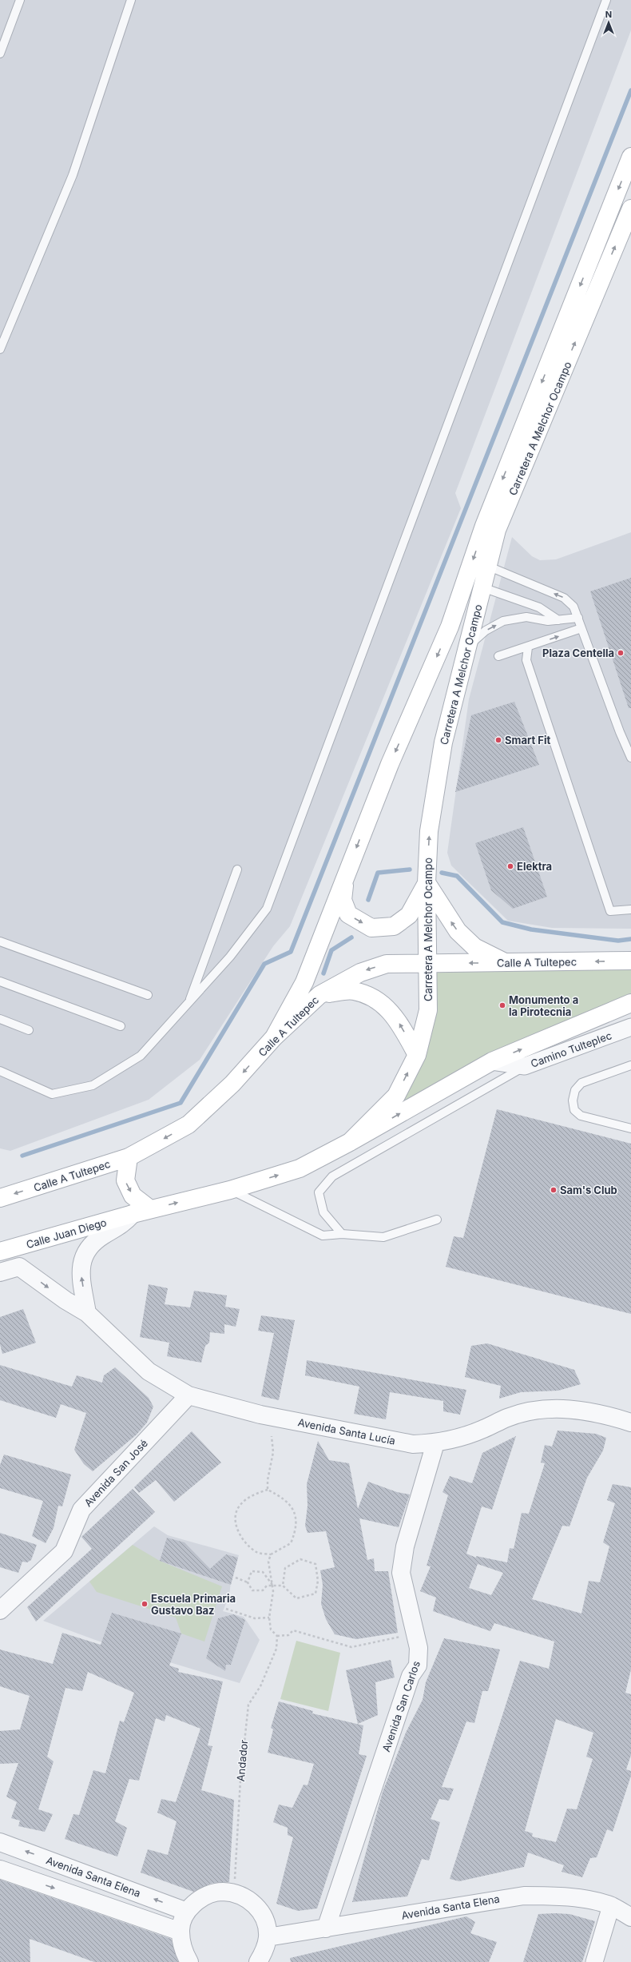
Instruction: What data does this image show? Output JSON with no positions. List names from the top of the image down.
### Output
{
  "streets": {
    "main road": ["Carretera A Melchor Ocampo", "Calle A Tultepec", "Calle Juan Diego"],
    "street": [
      "Camino Tulteplec",
      "Avenida Santa Lucía",
      "Avenida San José",
      "Avenida San Carlos",
      "Avenida Santa Elena"
    ],
    "path": ["Andador"]
  },
  "crossings": [
    ["Carretera A Melchor Ocampo", "Calle A Tultepec"],
    ["Avenida Santa Lucía", "Avenida San José"],
    ["Avenida Santa Lucía", "Avenida San Carlos"],
    ["Avenida San Carlos", "Avenida Santa Elena"]
  ],
  "places": [
    "Plaza Centella",
    "Smart Fit",
    "Elektra",
    "Monumento a la Pirotecnia",
    "Sam's Club",
    "Escuela Primaria Gustavo Baz"
  ],
  "north": "top"
}
